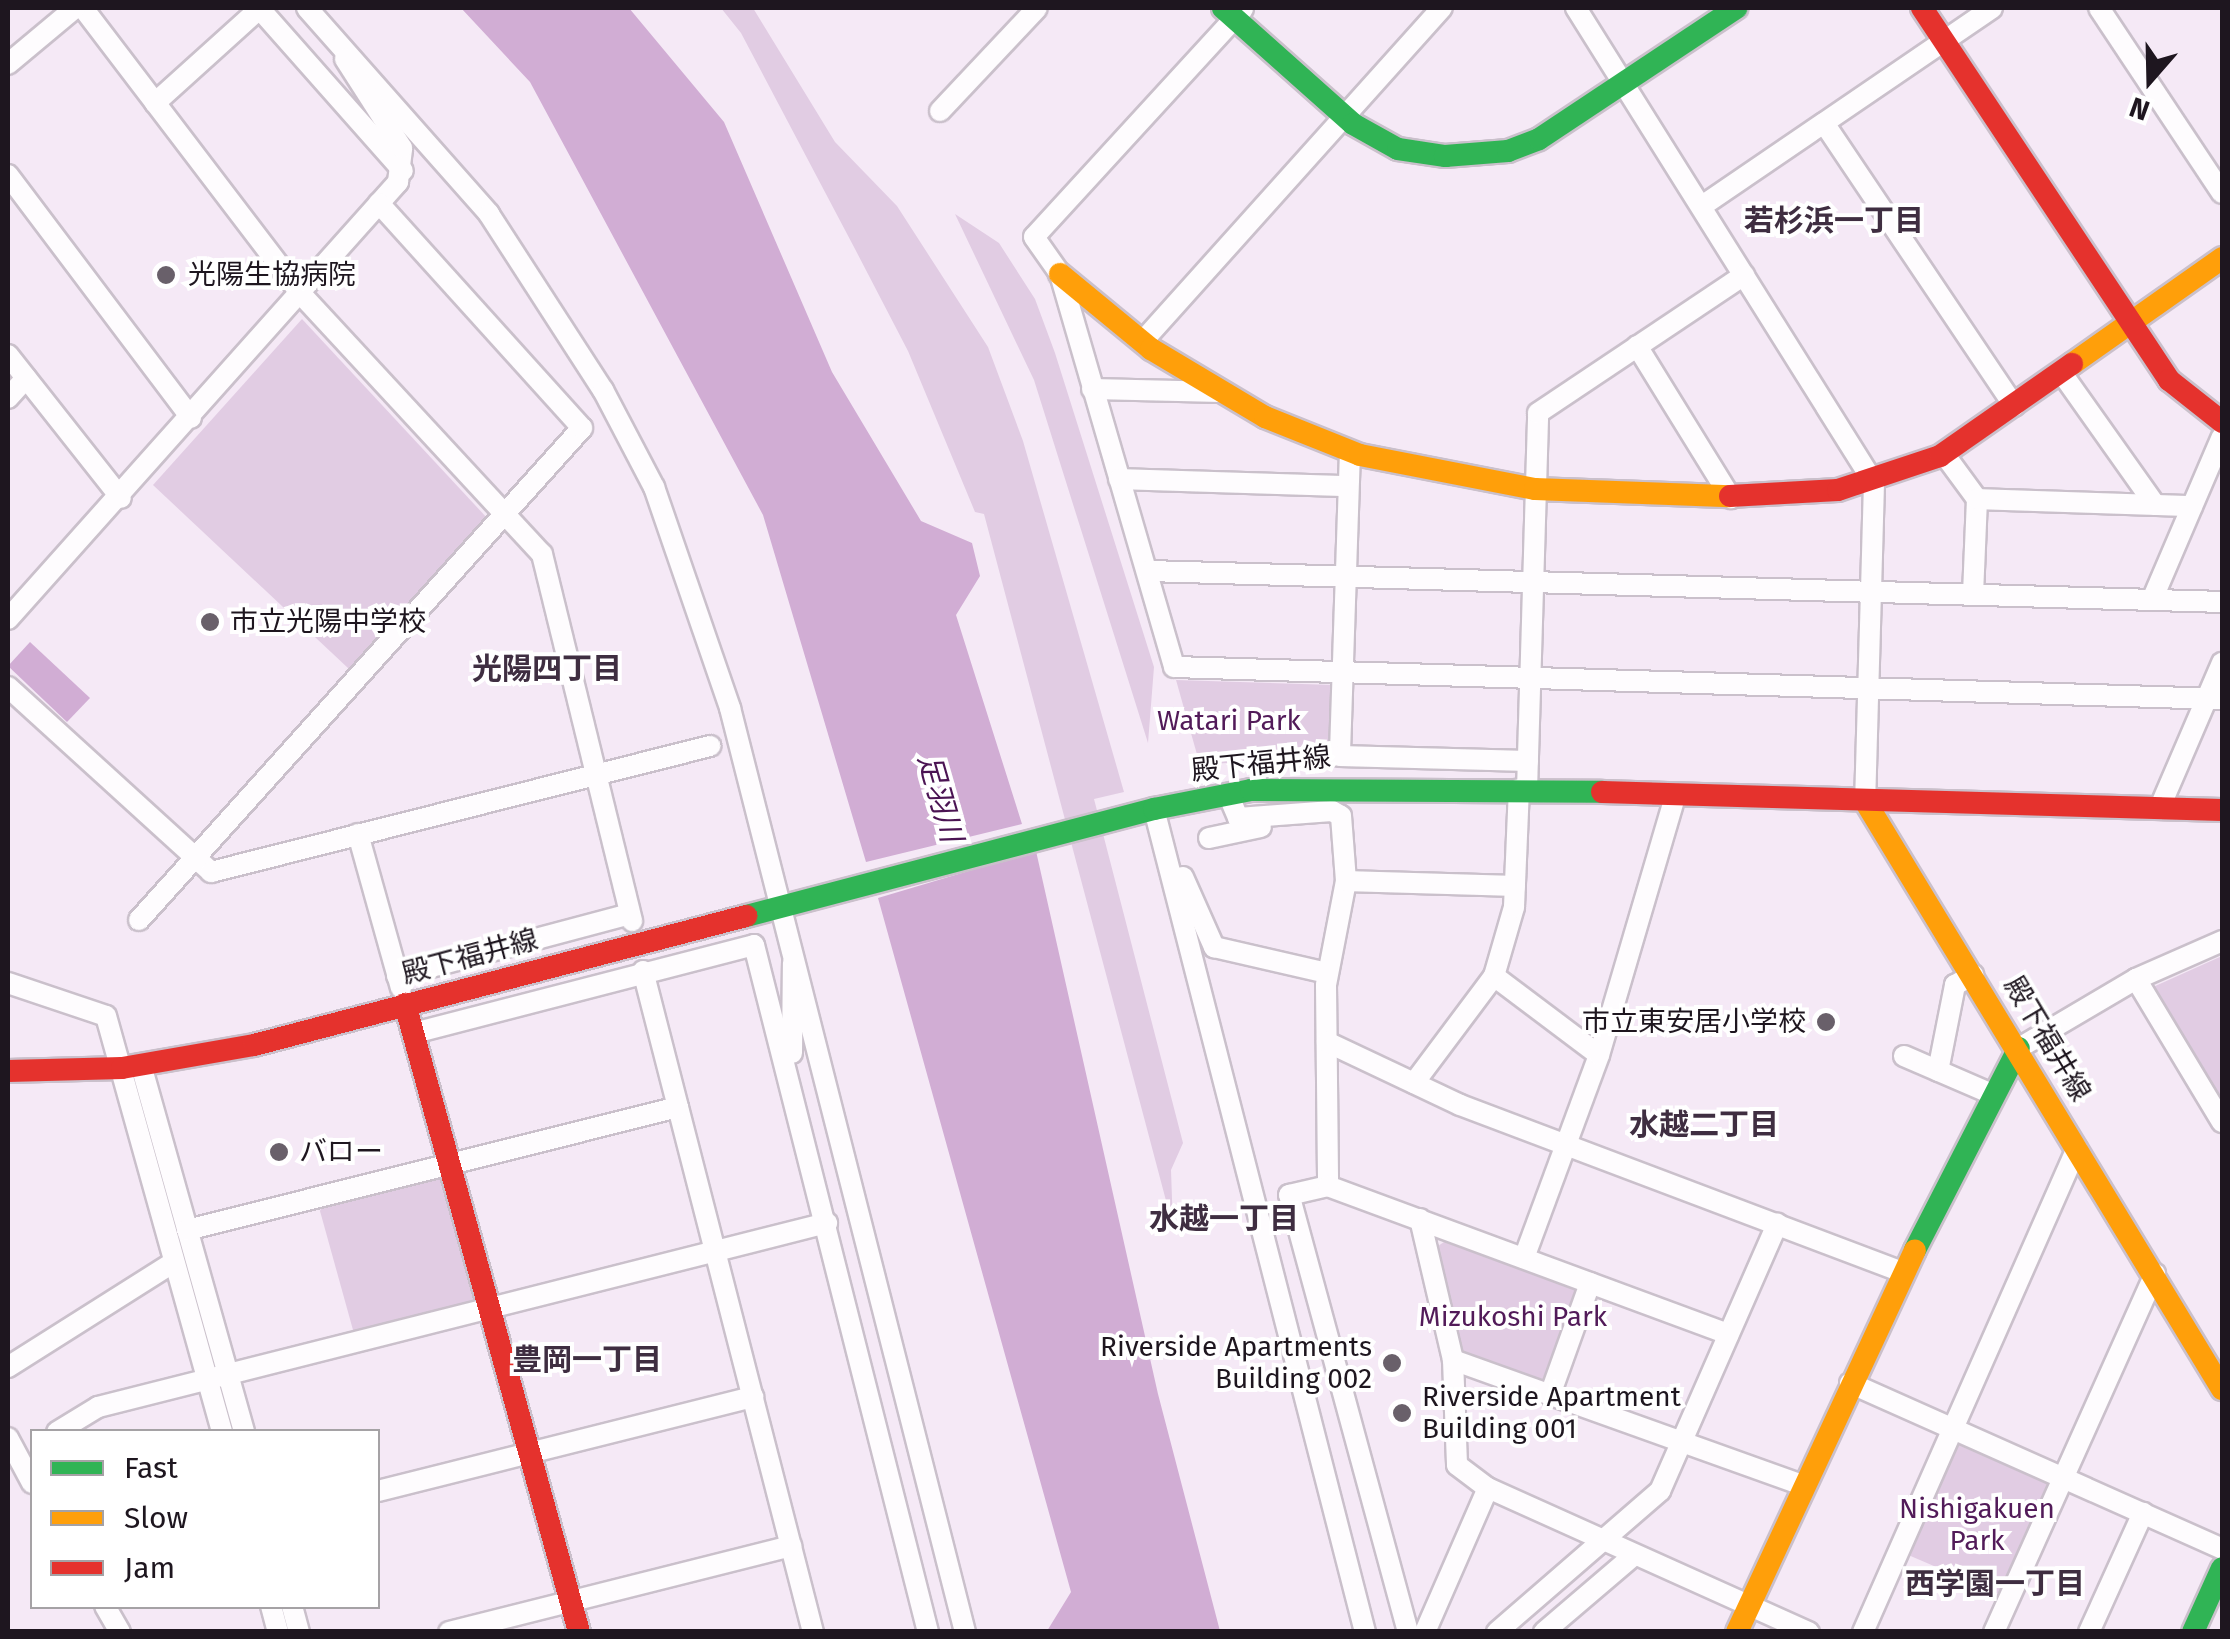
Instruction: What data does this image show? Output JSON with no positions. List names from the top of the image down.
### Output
{
  "streets": {
    "street": ["殿下福井線"]
  },
  "districts": [
    "若杉浜一丁目",
    "光陽四丁目",
    "水越二丁目",
    "水越一丁目",
    "豊岡一丁目",
    "西学園一丁目"
  ],
  "water": ["足羽川"],
  "parks": ["Watari Park", "Mizukoshi Park", "Nishigakuen Park"],
  "places": [
    "光陽生協病院",
    "市立光陽中学校",
    "市立東安居小学校",
    "バロー",
    "Riverside Apartments Building 002",
    "Riverside Apartment Building 001"
  ],
  "legend": ["Fast", "Slow", "Jam"],
  "north": "bottom"
}
